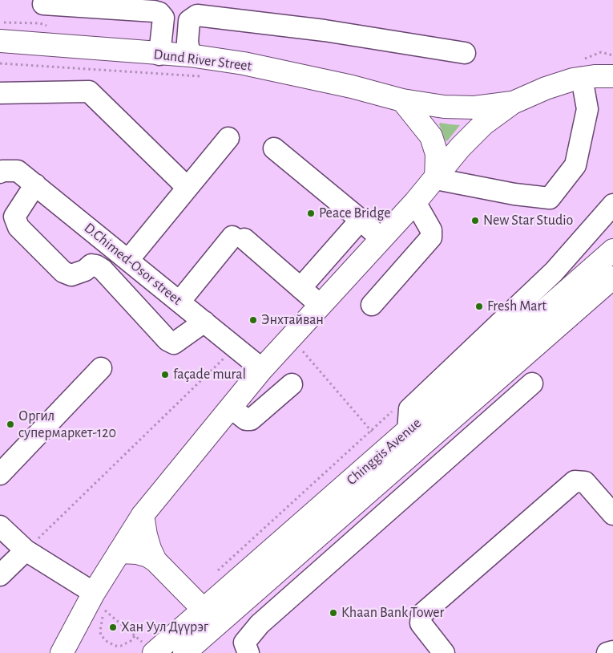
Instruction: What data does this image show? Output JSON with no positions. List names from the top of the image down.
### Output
{
  "streets": {
    "main road": ["Dund River Street", "Chinggis Avenue"],
    "street": ["D.Chimed-Osor street"]
  },
  "places": [
    "Peace Bridge",
    "New Star Studio",
    "Fresh Mart",
    "Энхтайван",
    "façade mural",
    "Оргил супермаркет-120",
    "Khaan Bank Tower",
    "Хан Уул Дүүрэг"
  ]
}
